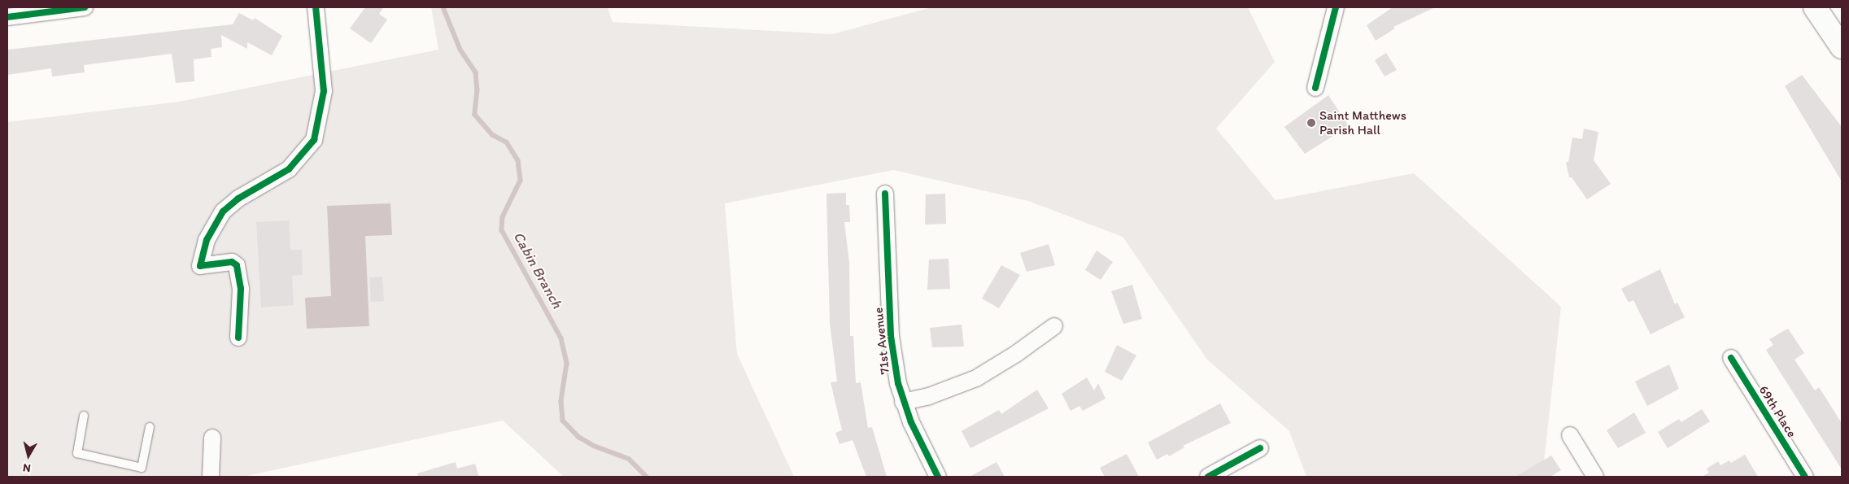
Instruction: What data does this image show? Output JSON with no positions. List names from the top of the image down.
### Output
{
  "streets": {
    "street": ["71st Avenue", "69th Place"]
  },
  "water": ["Cabin Branch"],
  "places": ["Saint Matthews Parish Hall"],
  "north": "bottom"
}
